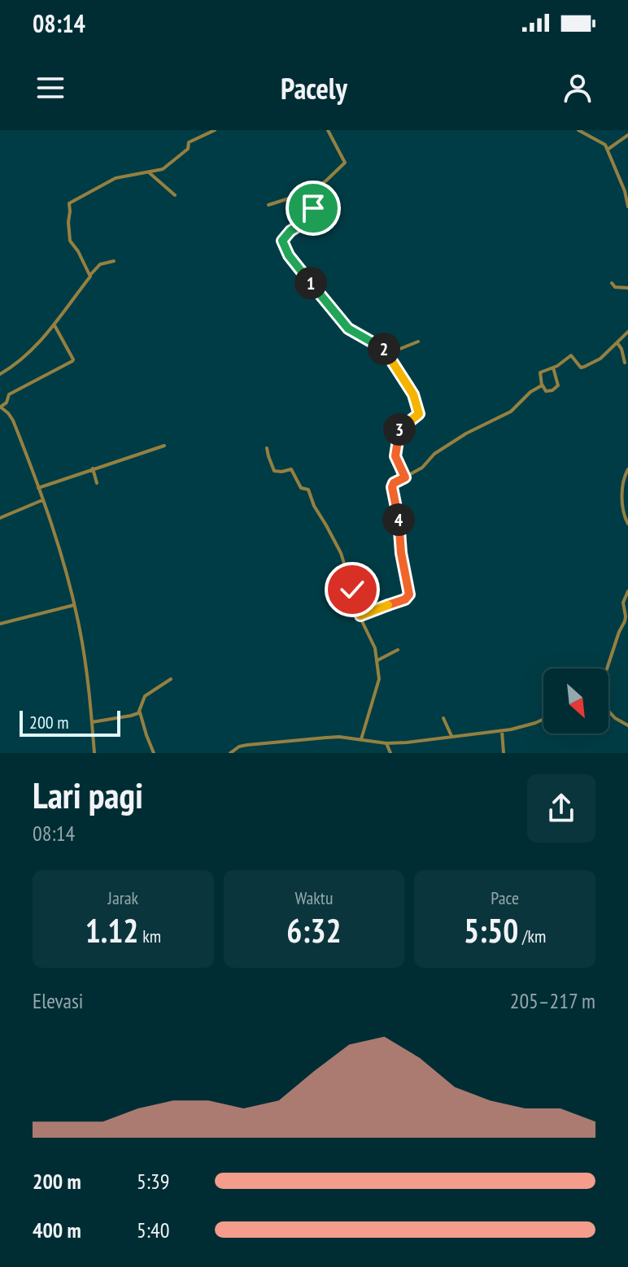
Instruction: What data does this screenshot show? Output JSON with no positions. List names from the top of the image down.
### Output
{
  "scale_bar": "200 m",
  "north": "bottom right",
  "page": {
    "status": "08:14",
    "header": "Pacely",
    "pins": [
      "1",
      "2",
      "3",
      "4"
    ],
    "scale": "200 m",
    "heading": ["Lari pagi", "08:14"],
    "stats": [
      ["Jarak", "1.12 km"],
      ["Waktu", "6:32"],
      ["Pace", "5:50 /km"]
    ],
    "chart": ["Elevasi", "205–217 m"],
    "list": [
      {
        "name": "200 m",
        "note": "5:39"
      },
      {
        "name": "400 m",
        "note": "5:40"
      }
    ]
  }
}
